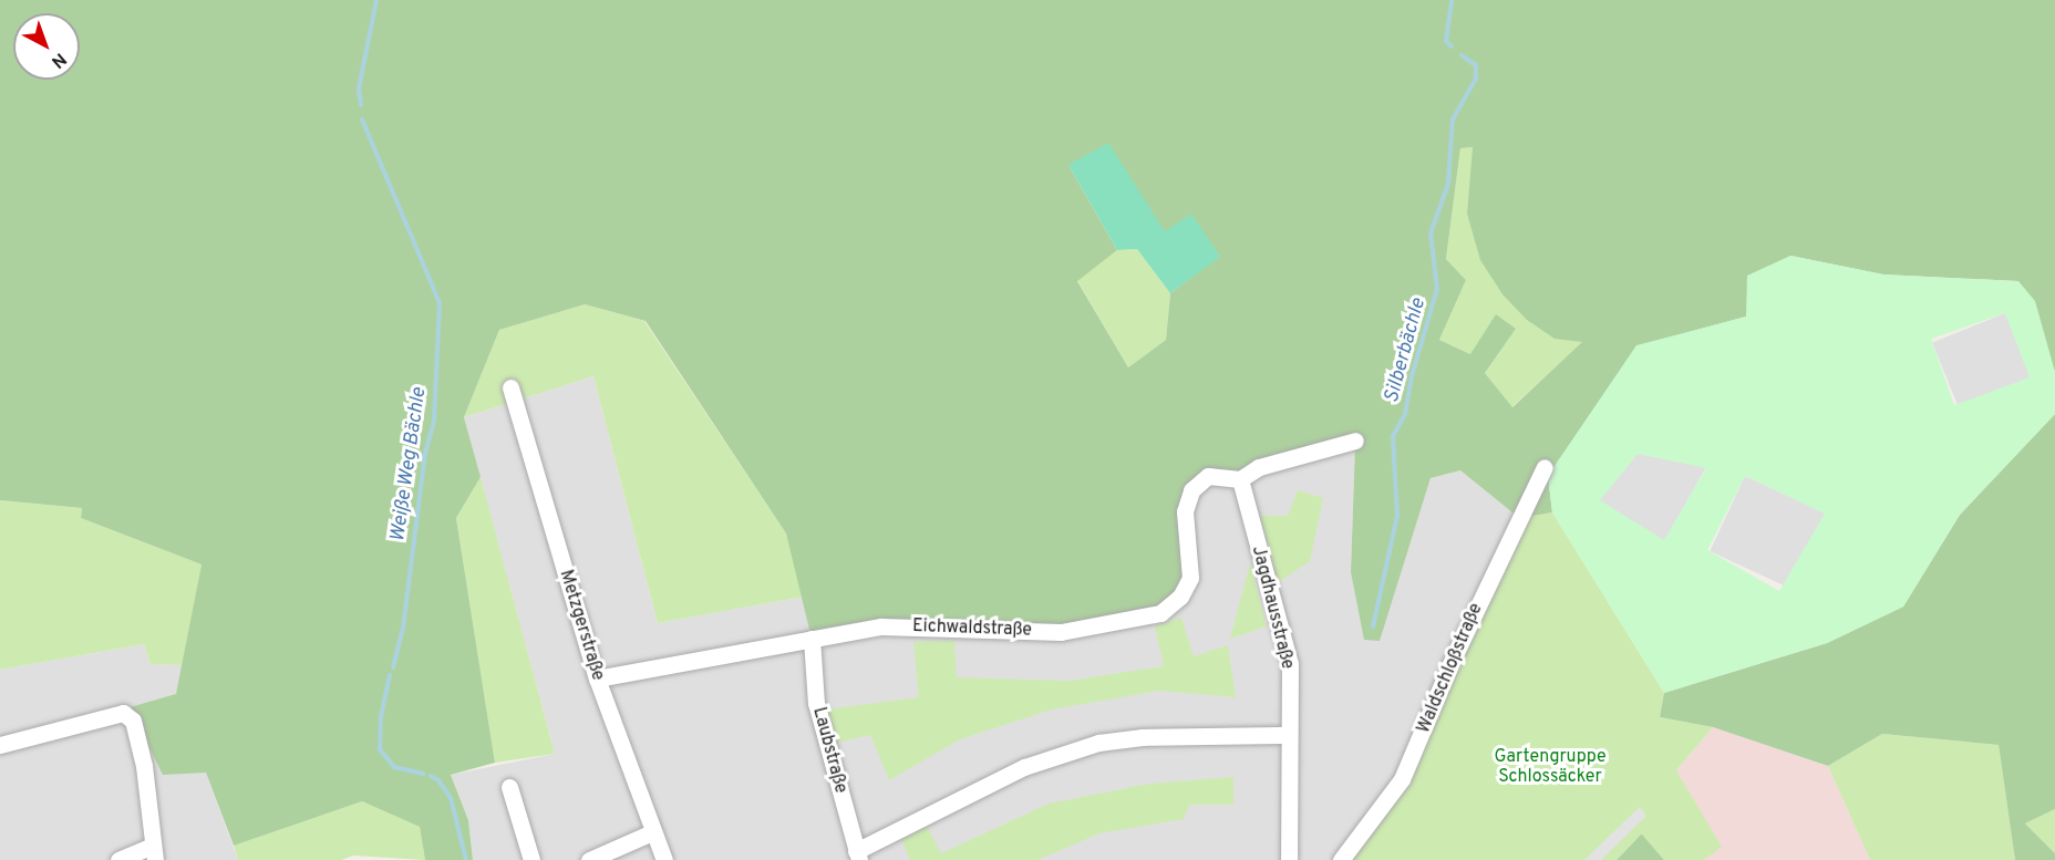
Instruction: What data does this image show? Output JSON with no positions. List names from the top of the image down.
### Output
{
  "streets": {
    "street": [
      "Jagdhausstraße",
      "Metzgerstraße",
      "Eichwaldstraße",
      "Waldschloßstraße",
      "Laubstraße"
    ]
  },
  "crossings": [
    ["Jagdhausstraße", "Eichwaldstraße"],
    ["Metzgerstraße", "Eichwaldstraße"],
    ["Eichwaldstraße", "Laubstraße"]
  ],
  "water": ["Silberbächle", "Weiße Weg Bächle"],
  "parks": ["Gartengruppe Schlossäcker"],
  "north": "bottom right"
}
